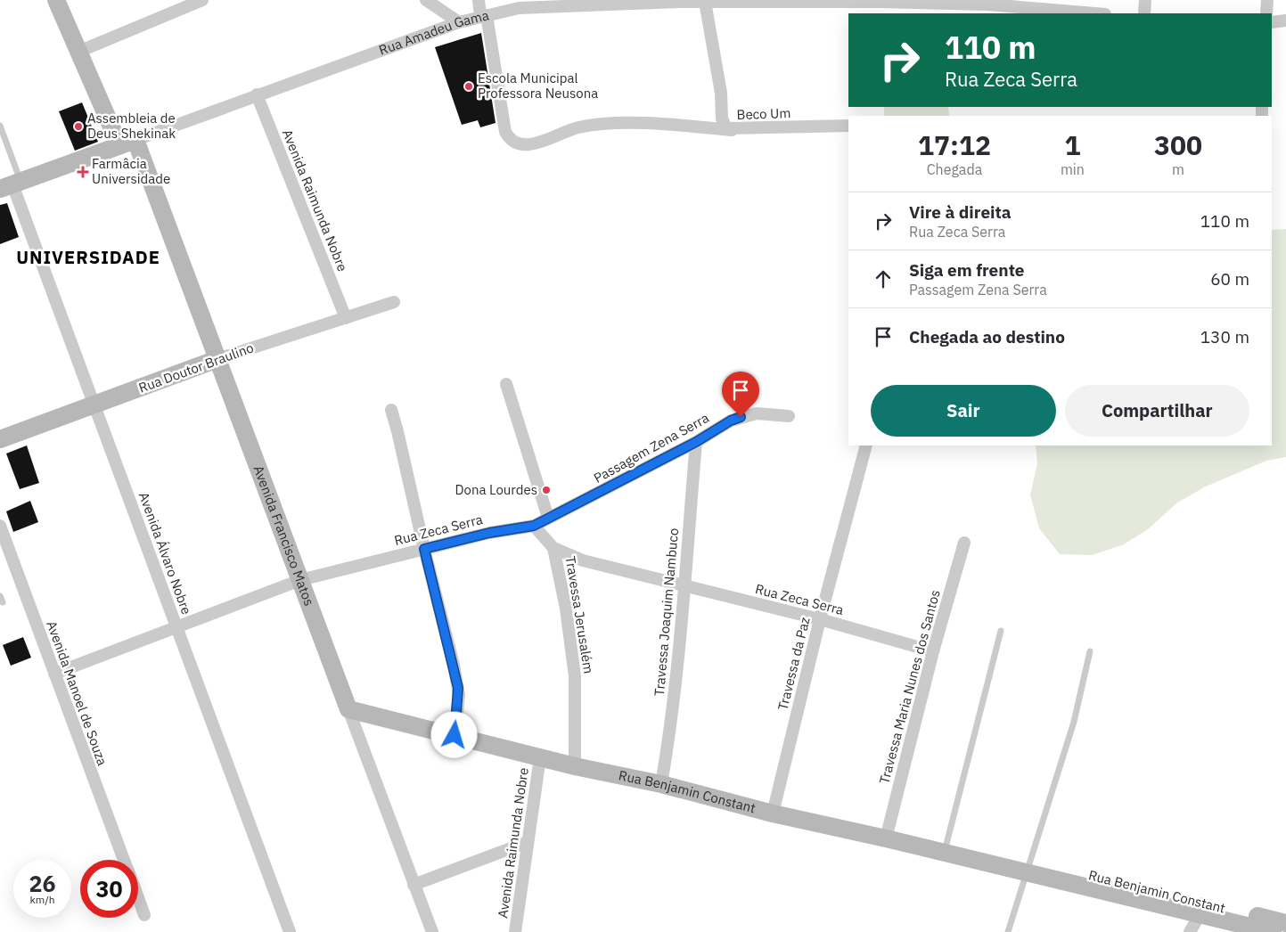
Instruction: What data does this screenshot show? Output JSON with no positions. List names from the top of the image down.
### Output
{
  "streets": {
    "street": [
      "Rua Amadeu Gama",
      "Beco Um",
      "Avenida Raimunda Nobre",
      "Rua Doutor Braulino",
      "Passagem Zena Serra",
      "Rua Zeca Serra",
      "Avenida Francisco Matos",
      "Avenida Álvaro Nobre",
      "Travessa Joaquim Nambuco",
      "Travessa Jerusalém",
      "Travessa da Paz",
      "Travessa Maria Nunes dos Santos",
      "Avenida Manoel de Souza",
      "Rua Benjamin Constant"
    ]
  },
  "crossings": [
    ["Rua Amadeu Gama", "Beco Um"],
    ["Rua Amadeu Gama", "Avenida Raimunda Nobre"],
    ["Rua Amadeu Gama", "Avenida Francisco Matos"],
    ["Rua Amadeu Gama", "Avenida Álvaro Nobre"],
    ["Avenida Raimunda Nobre", "Rua Doutor Braulino"],
    ["Avenida Raimunda Nobre", "Rua Benjamin Constant"],
    ["Rua Doutor Braulino", "Avenida Francisco Matos"],
    ["Rua Doutor Braulino", "Avenida Álvaro Nobre"],
    ["Passagem Zena Serra", "Rua Zeca Serra"],
    ["Passagem Zena Serra", "Travessa Joaquim Nambuco"],
    ["Rua Zeca Serra", "Avenida Francisco Matos"],
    ["Rua Zeca Serra", "Avenida Álvaro Nobre"],
    ["Rua Zeca Serra", "Travessa Joaquim Nambuco"],
    ["Rua Zeca Serra", "Travessa Jerusalém"],
    ["Rua Zeca Serra", "Travessa da Paz"],
    ["Rua Zeca Serra", "Travessa Maria Nunes dos Santos"],
    ["Rua Zeca Serra", "Avenida Manoel de Souza"],
    ["Avenida Francisco Matos", "Rua Benjamin Constant"],
    ["Travessa Joaquim Nambuco", "Rua Benjamin Constant"],
    ["Travessa Jerusalém", "Rua Benjamin Constant"],
    ["Travessa da Paz", "Rua Benjamin Constant"],
    ["Travessa Maria Nunes dos Santos", "Rua Benjamin Constant"]
  ],
  "districts": ["UNIVERSIDADE"],
  "places": {
    "other": ["Escola Municipal Professora Neusona", "Assembleia de Deus Shekinak", "Dona Lourdes"],
    "health": ["Farmâcia Universidade"]
  },
  "page": {
    "turn": ["110 m", "Rua Zeca Serra"],
    "eta": [
      "17:12",
      "Chegada",
      "1",
      "min",
      "300",
      "m"
    ],
    "list": [
      {
        "name": "Vire à direita",
        "note": "Rua Zeca Serra",
        "value": "110 m"
      },
      {
        "name": "Siga em frente",
        "note": "Passagem Zena Serra",
        "value": "60 m"
      },
      {
        "name": "Chegada ao destino",
        "value": "130 m"
      }
    ],
    "buttons": ["Sair", "Compartilhar"],
    "speed": "26 km/h",
    "limit": "30"
  }
}
